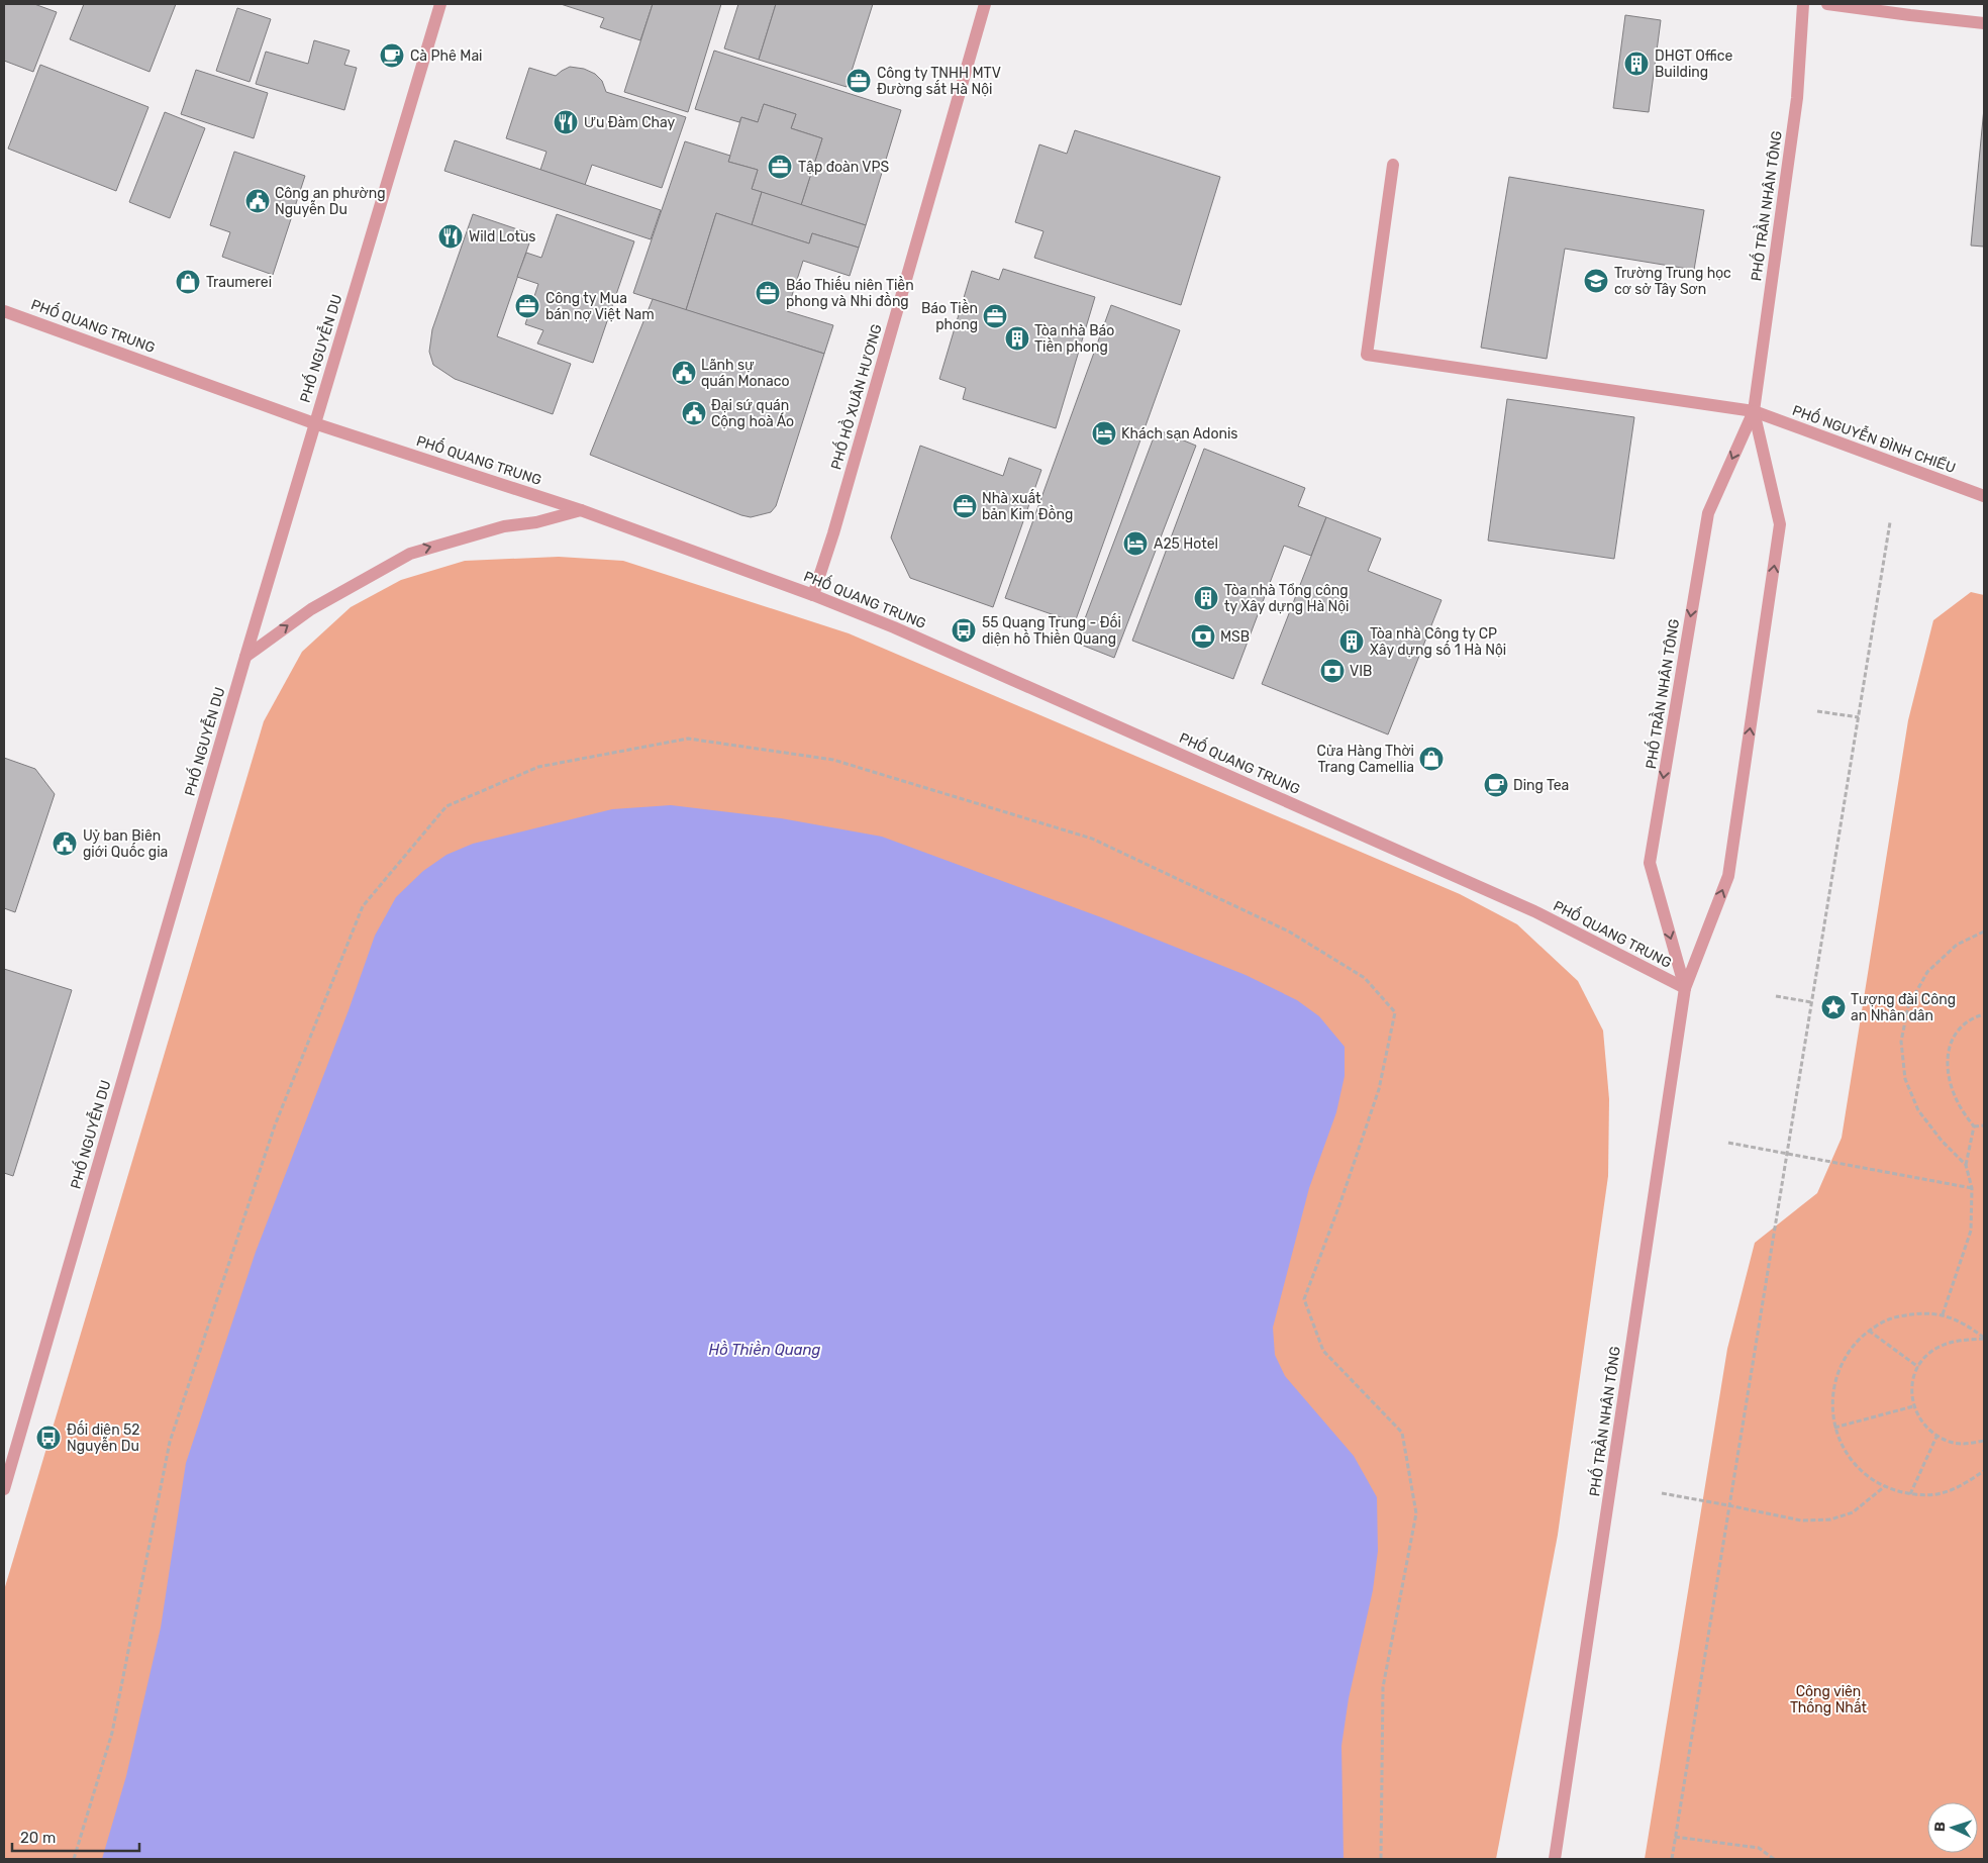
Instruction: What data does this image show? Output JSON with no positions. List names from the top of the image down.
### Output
{
  "streets": {
    "street": [
      "PHỐ TRẦN NHÂN TÔNG",
      "PHỐ QUANG TRUNG",
      "PHỐ NGUYỄN DU",
      "PHỐ HỒ XUÂN HƯƠNG",
      "PHỐ NGUYỄN ĐÌNH CHIỂU"
    ]
  },
  "crossings": [
    ["PHỐ TRẦN NHÂN TÔNG", "PHỐ QUANG TRUNG"],
    ["PHỐ TRẦN NHÂN TÔNG", "PHỐ NGUYỄN ĐÌNH CHIỂU"],
    ["PHỐ QUANG TRUNG", "PHỐ NGUYỄN DU"],
    ["PHỐ QUANG TRUNG", "PHỐ HỒ XUÂN HƯƠNG"]
  ],
  "water": ["Hồ Thiền Quang"],
  "parks": ["Công viên Thống Nhất"],
  "places": {
    "cafe": ["Cà Phê Mai", "Ding Tea"],
    "building": [
      "DHGT Office Building",
      "Tòa nhà Báo Tiền phong",
      "Tòa nhà Tổng công ty Xây dựng Hà Nội",
      "Tòa nhà Công ty CP Xây dựng số 1 Hà Nội"
    ],
    "office": [
      "Công ty TNHH MTV Đường sắt Hà Nội",
      "Tập đoàn VPS",
      "Báo Thiếu niên Tiền phong và Nhi đồng",
      "Công ty Mua bán nợ Việt Nam",
      "Báo Tiền phong",
      "Nhà xuất bản Kim Đồng"
    ],
    "restaurant": ["Ưu Đàm Chay", "Wild Lotus"],
    "public building": [
      "Công an phường Nguyễn Du",
      "Lãnh sự quán Monaco",
      "Đại sứ quán Cộng hoà Áo",
      "Uỷ ban Biên giới Quốc gia"
    ],
    "school or university": ["Trường Trung học cơ sở Tây Sơn"],
    "shop": ["Traumerei", "Cửa Hàng Thời Trang Camellia"],
    "hotel": ["Khách sạn Adonis", "A25 Hotel"],
    "bus stop": ["55 Quang Trung - Đối diện hồ Thiền Quang", "Đối diện 52 Nguyễn Du"],
    "bank": ["MSB", "VIB"],
    "place": ["Tượng đài Công an Nhân dân"]
  },
  "scale_bar": "20 m",
  "north": "left"
}
